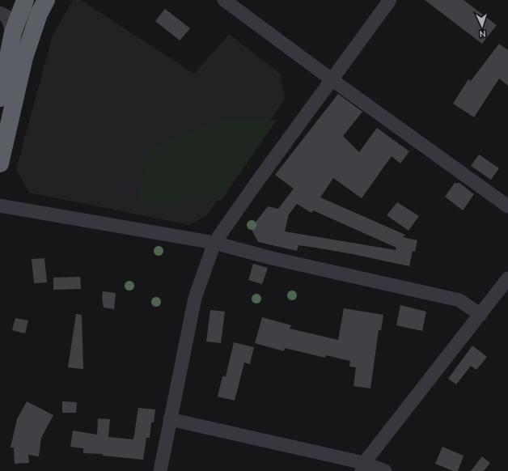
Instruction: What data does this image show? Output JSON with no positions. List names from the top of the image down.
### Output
{
  "north": "bottom"
}
